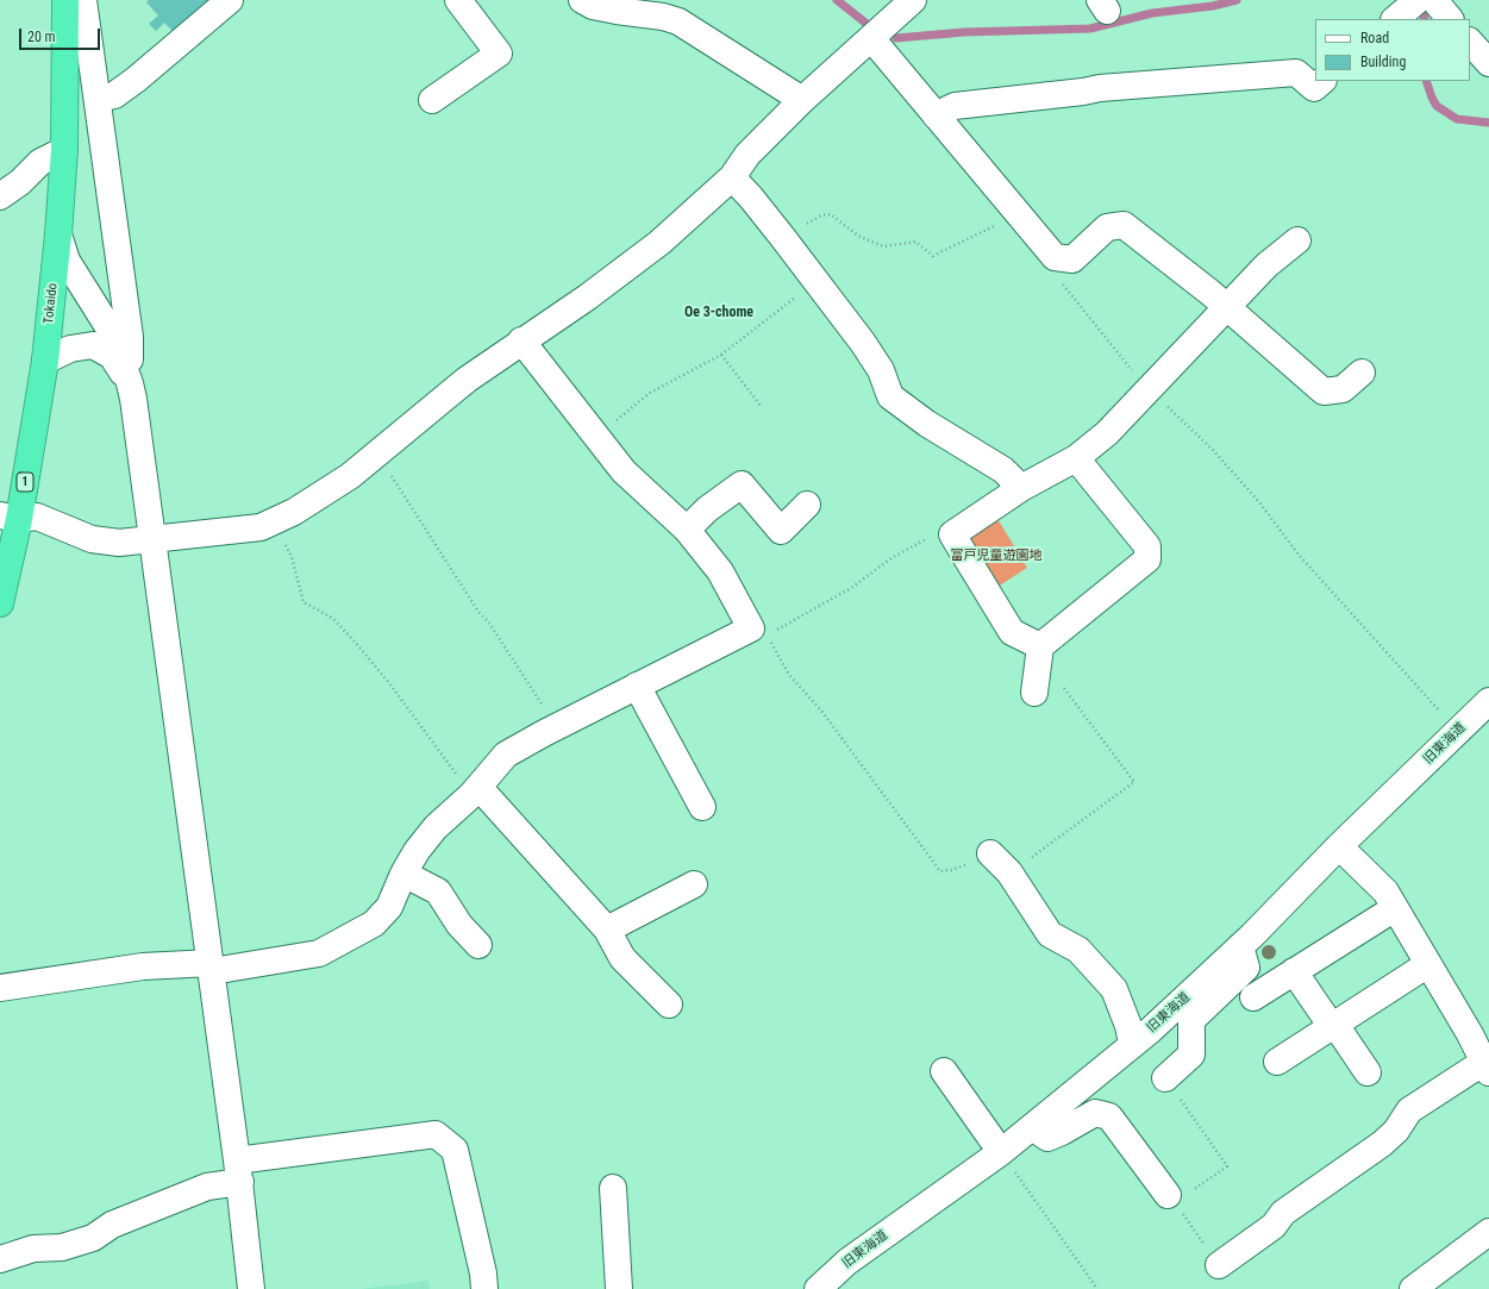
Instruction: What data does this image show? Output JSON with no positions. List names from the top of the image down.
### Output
{
  "streets": {
    "highway": ["Tokaido", "1"],
    "street": ["旧東海道"]
  },
  "districts": ["Oe 3-chome"],
  "parks": ["富戸児童遊園地"],
  "legend": ["Road", "Building"],
  "scale_bar": "20 m"
}
